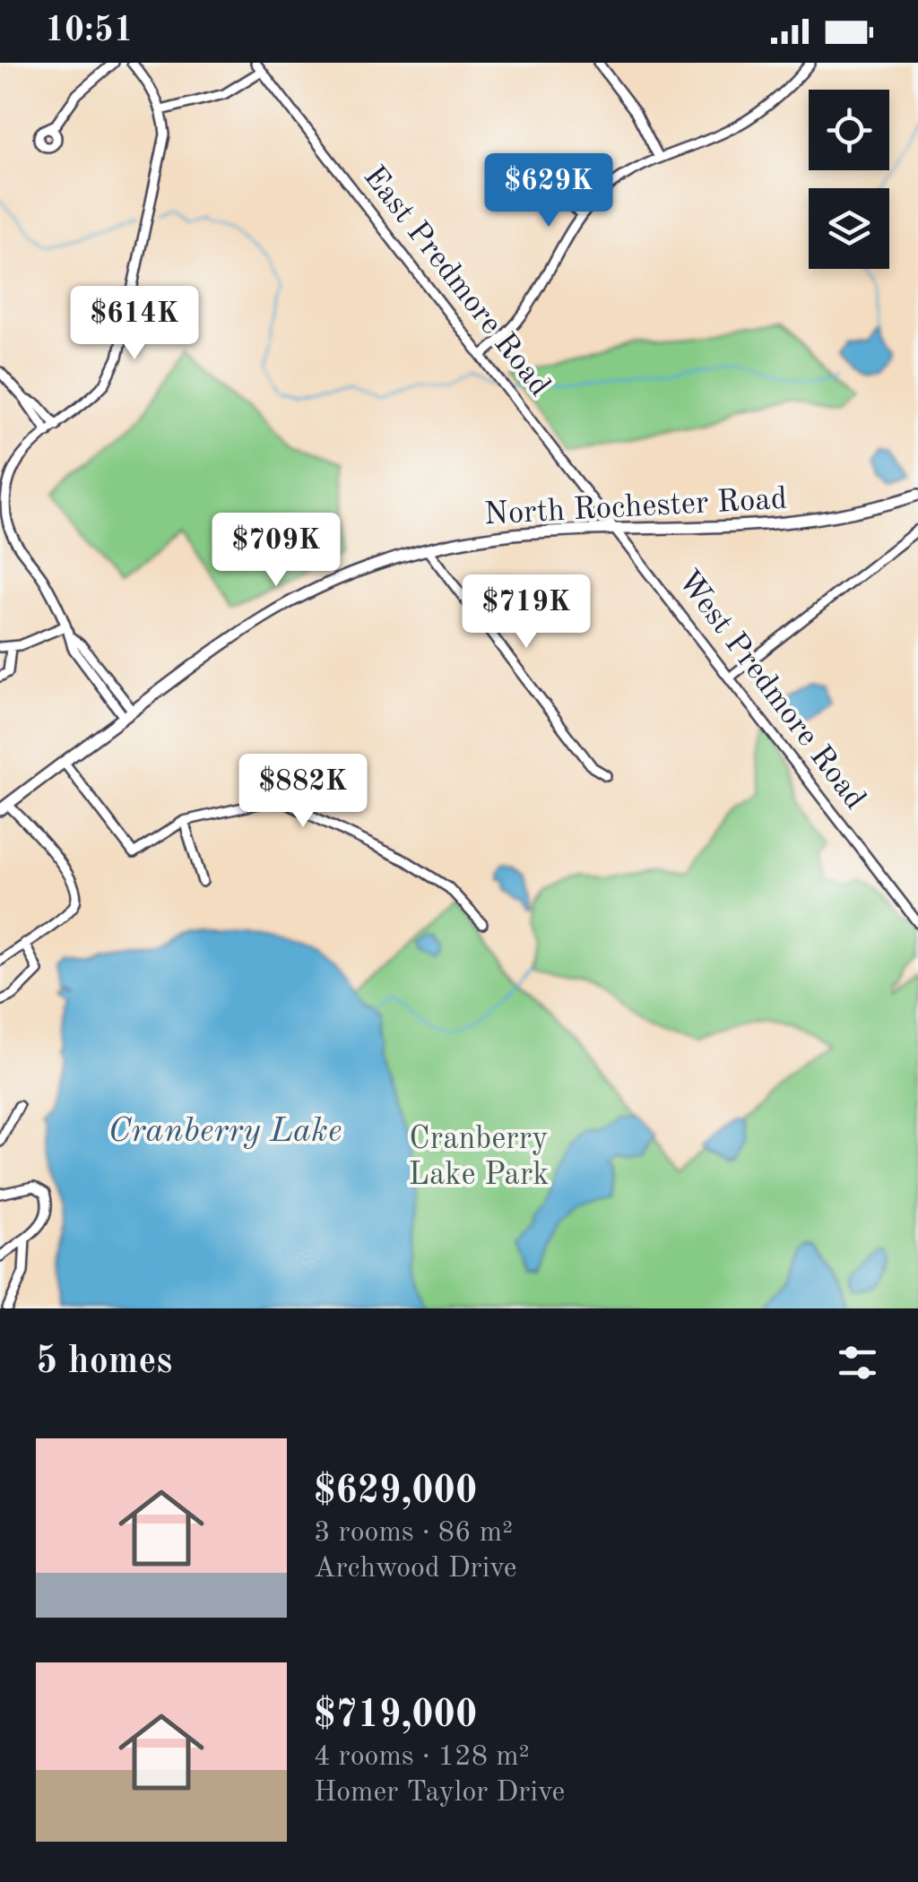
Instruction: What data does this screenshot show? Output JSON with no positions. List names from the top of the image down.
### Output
{
  "streets": {
    "main road": ["North Rochester Road"],
    "street": ["East Predmore Road", "West Predmore Road"]
  },
  "crossings": [
    ["East Predmore Road", "North Rochester Road"],
    ["East Predmore Road", "West Predmore Road"],
    ["North Rochester Road", "West Predmore Road"]
  ],
  "water": ["Cranberry Lake"],
  "parks": ["Cranberry Lake Park"],
  "page": {
    "status": "10:51",
    "price": [
      "$629K",
      "$614K",
      "$709K",
      "$719K",
      "$882K"
    ],
    "heading": "5 homes",
    "list": [
      {
        "name": "$629,000",
        "note": "3 rooms · 86 m² · Archwood Drive"
      },
      {
        "name": "$719,000",
        "note": "4 rooms · 128 m² · Homer Taylor Drive"
      }
    ]
  }
}
